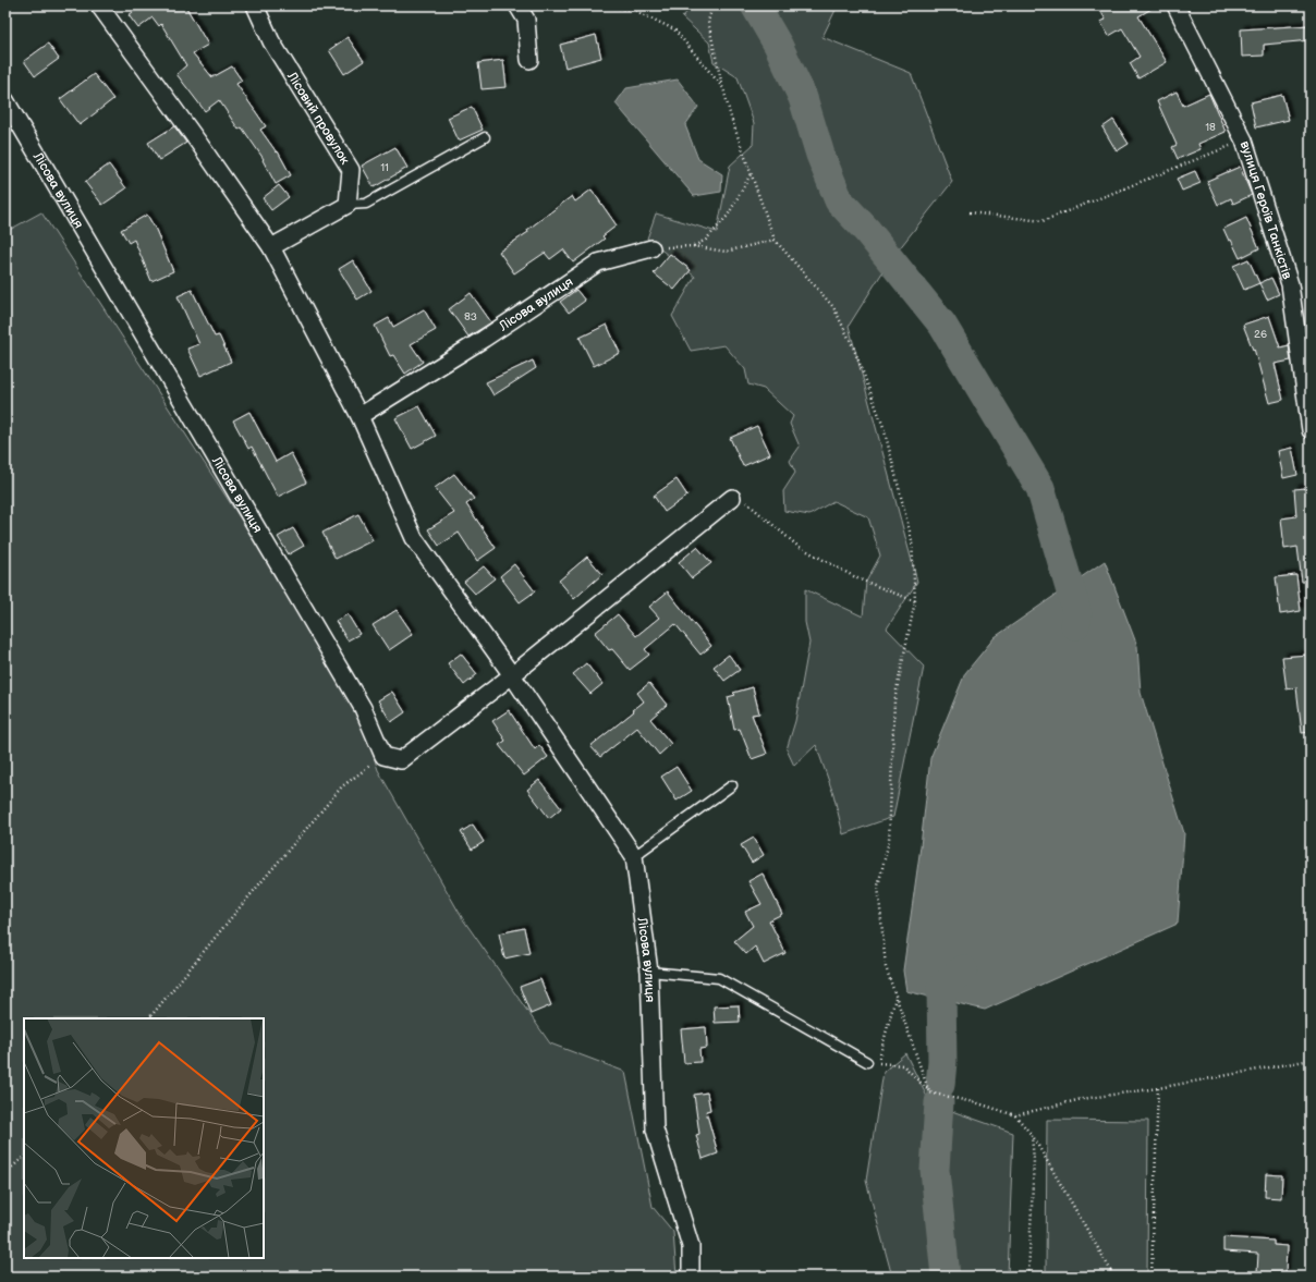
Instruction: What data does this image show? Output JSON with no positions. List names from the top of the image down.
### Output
{
  "streets": {
    "street": ["Лісовий провулок", "Лісова вулиця", "вулиця Героїв Танкістів"]
  },
  "house_numbers": [
    "18",
    "11",
    "83",
    "26"
  ]
}
